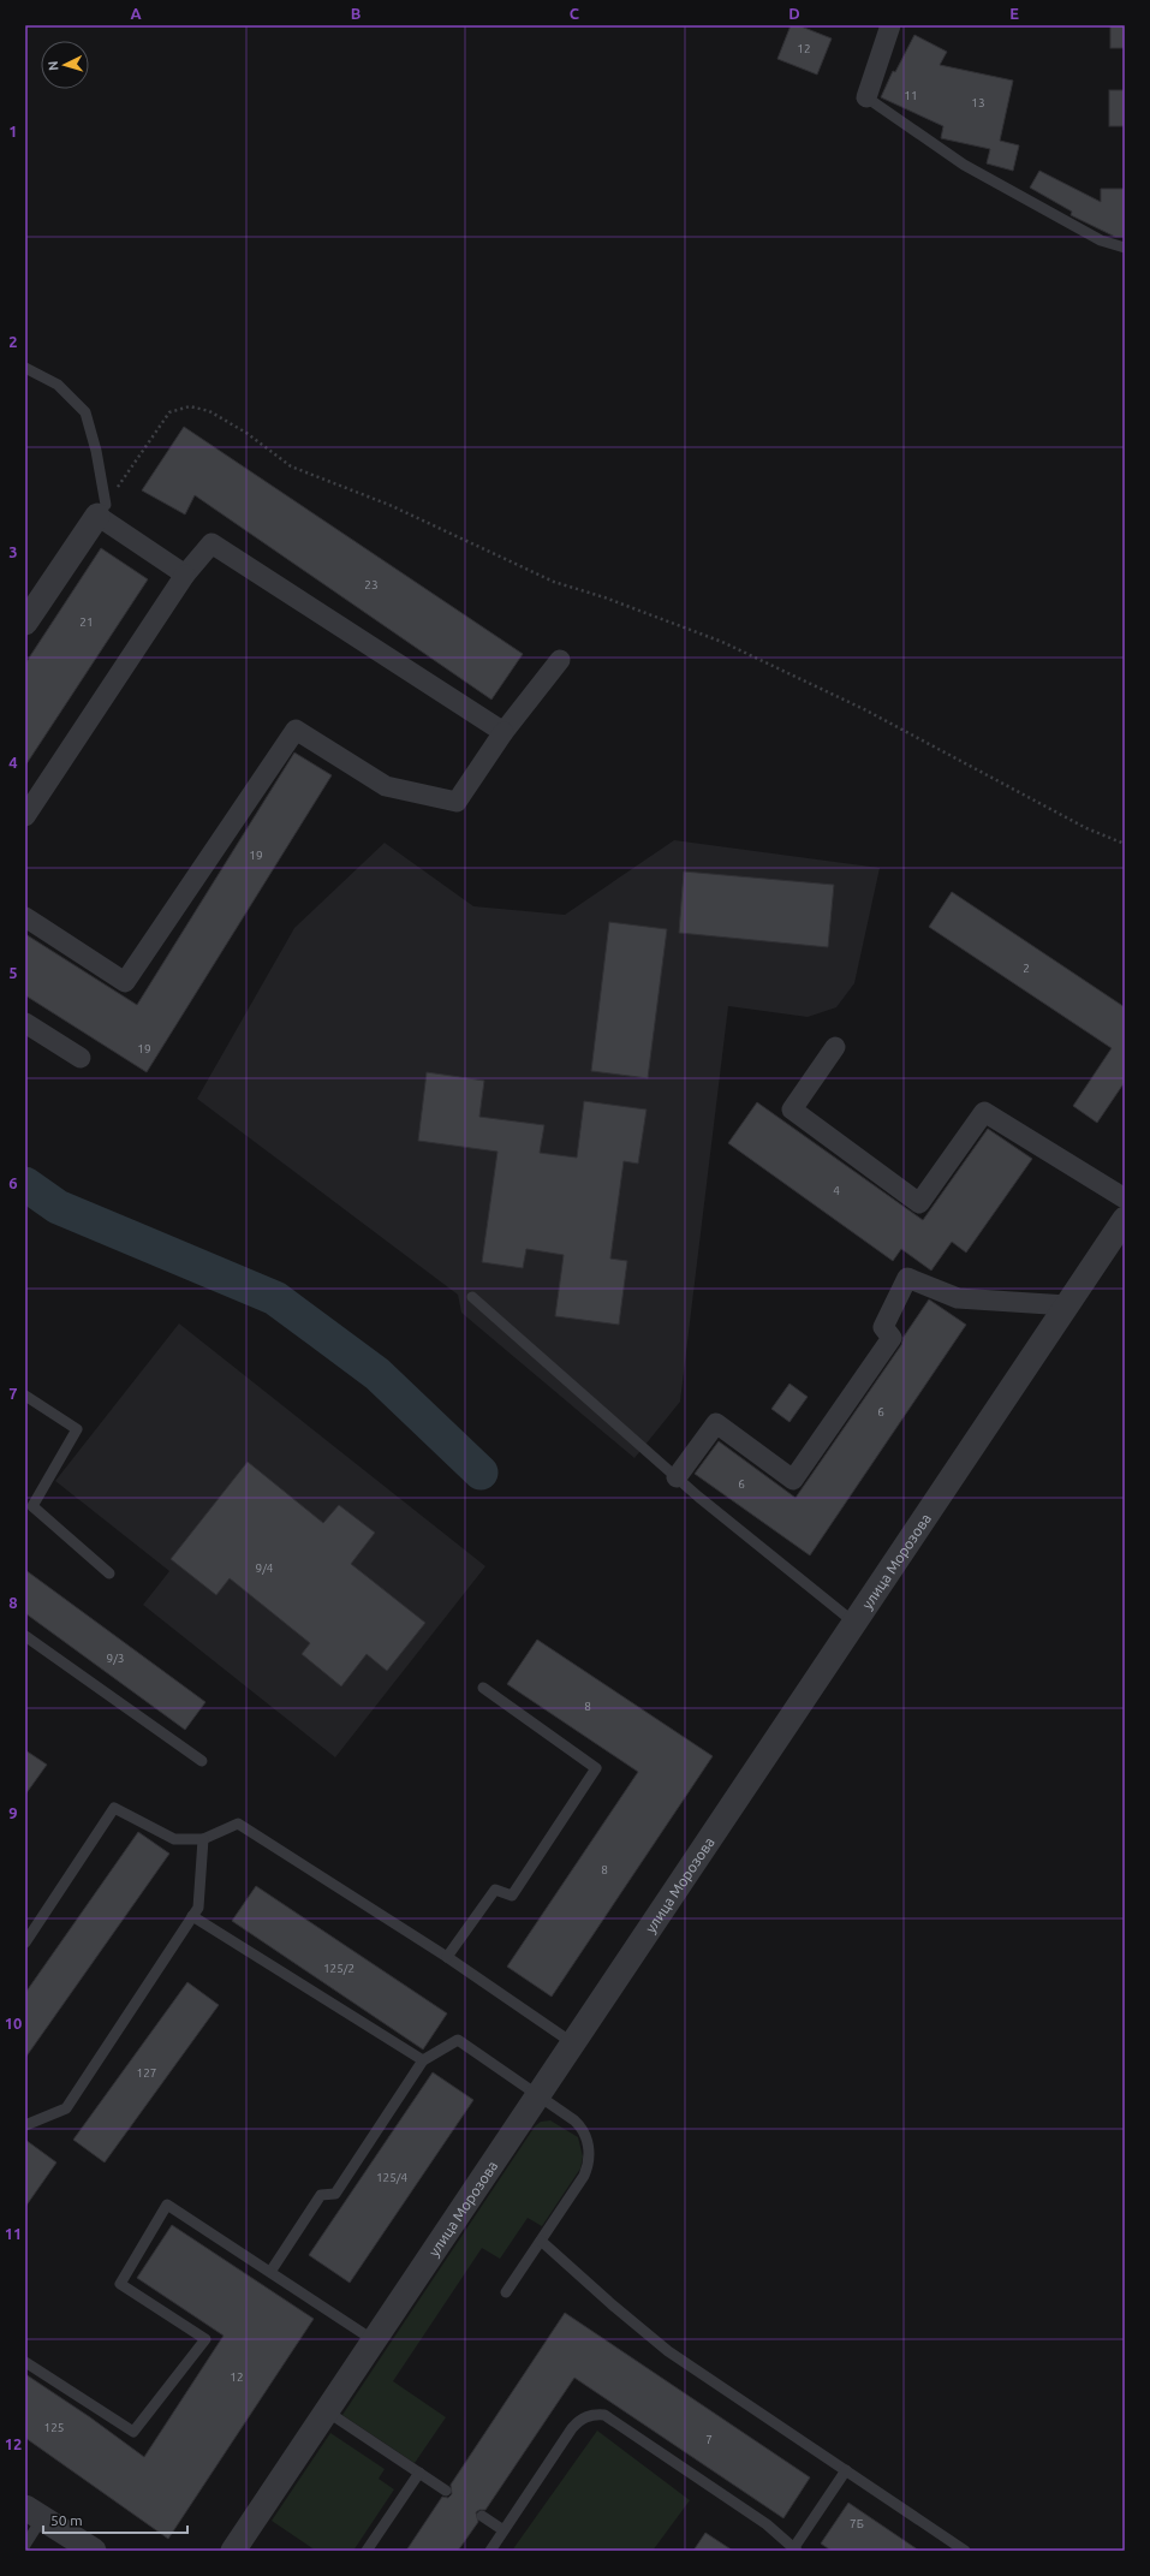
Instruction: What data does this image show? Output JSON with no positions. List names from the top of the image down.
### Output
{
  "streets": {
    "street": ["улица Морозова"]
  },
  "house_numbers": [
    "12",
    "11",
    "13",
    "23",
    "21",
    "19",
    "2",
    "19",
    "4",
    "6",
    "6",
    "9/4",
    "9/3",
    "8",
    "8",
    "125/2",
    "127",
    "125/4",
    "12",
    "125",
    "7",
    "7Б"
  ],
  "scale_bar": "50 m",
  "north": "left",
  "grid": {
    "columns": [
      "A",
      "B",
      "C",
      "D",
      "E"
    ],
    "rows": [
      "1",
      "2",
      "3",
      "4",
      "5",
      "6",
      "7",
      "8",
      "9",
      "10",
      "11",
      "12"
    ]
  }
}
